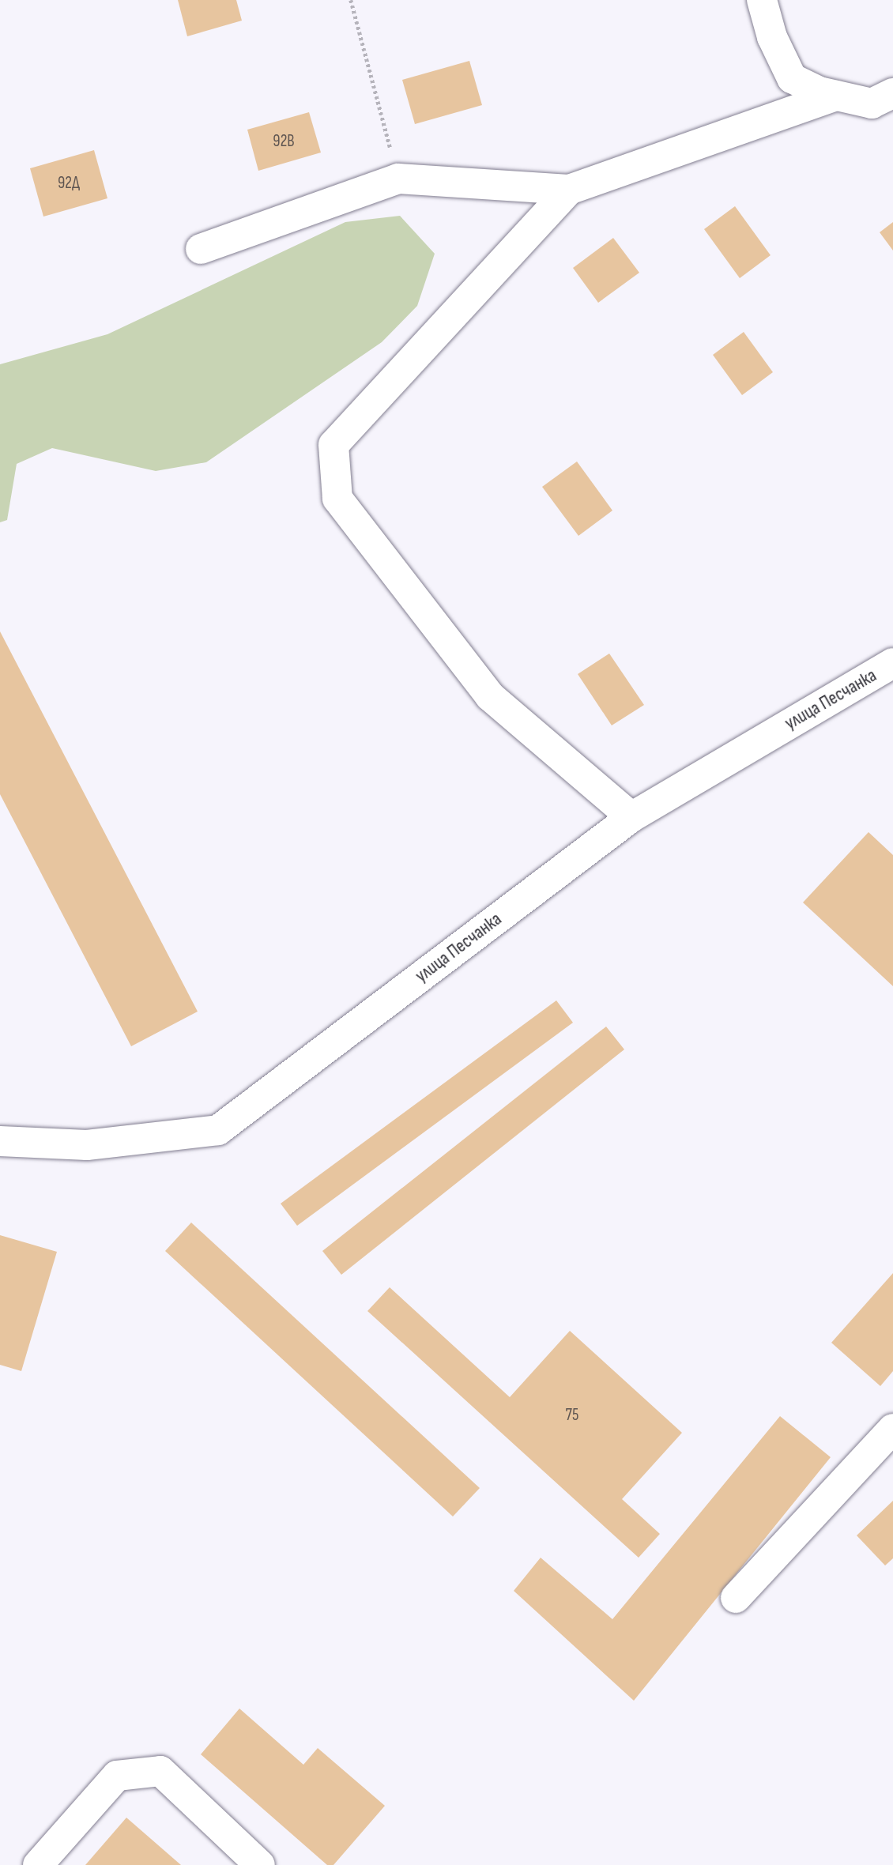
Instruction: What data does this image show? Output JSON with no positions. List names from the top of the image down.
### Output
{
  "streets": {
    "street": ["улица Песчанка"]
  },
  "house_numbers": ["92В", "92Д", "75"]
}
